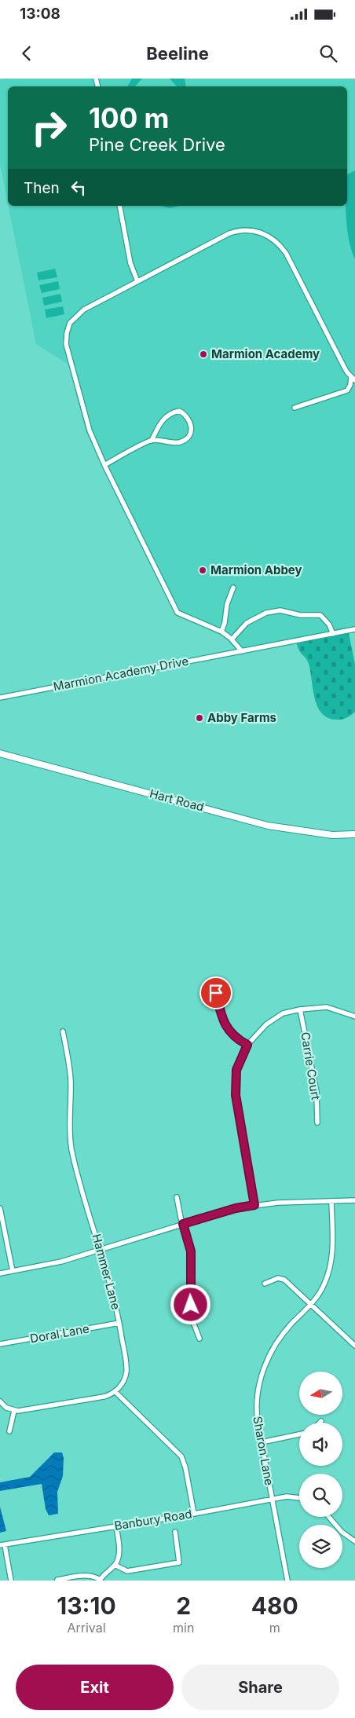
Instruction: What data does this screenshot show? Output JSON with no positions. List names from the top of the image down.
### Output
{
  "streets": {
    "street": [
      "Marmion Academy Drive",
      "Hart Road",
      "Carrie Court",
      "Hammer Lane",
      "Doral Lane",
      "Sharon Lane",
      "Banbury Road"
    ]
  },
  "crossings": [
    ["Hammer Lane", "Doral Lane"],
    ["Sharon Lane", "Banbury Road"]
  ],
  "places": ["Marmion Academy", "Marmion Abbey", "Abby Farms"],
  "north": "left",
  "page": {
    "status": "13:08",
    "header": "Beeline",
    "turn": ["100 m", "Pine Creek Drive"],
    "then": "Then",
    "eta": [
      "13:10",
      "Arrival",
      "2",
      "min",
      "480",
      "m"
    ],
    "buttons": ["Exit", "Share"]
  }
}
